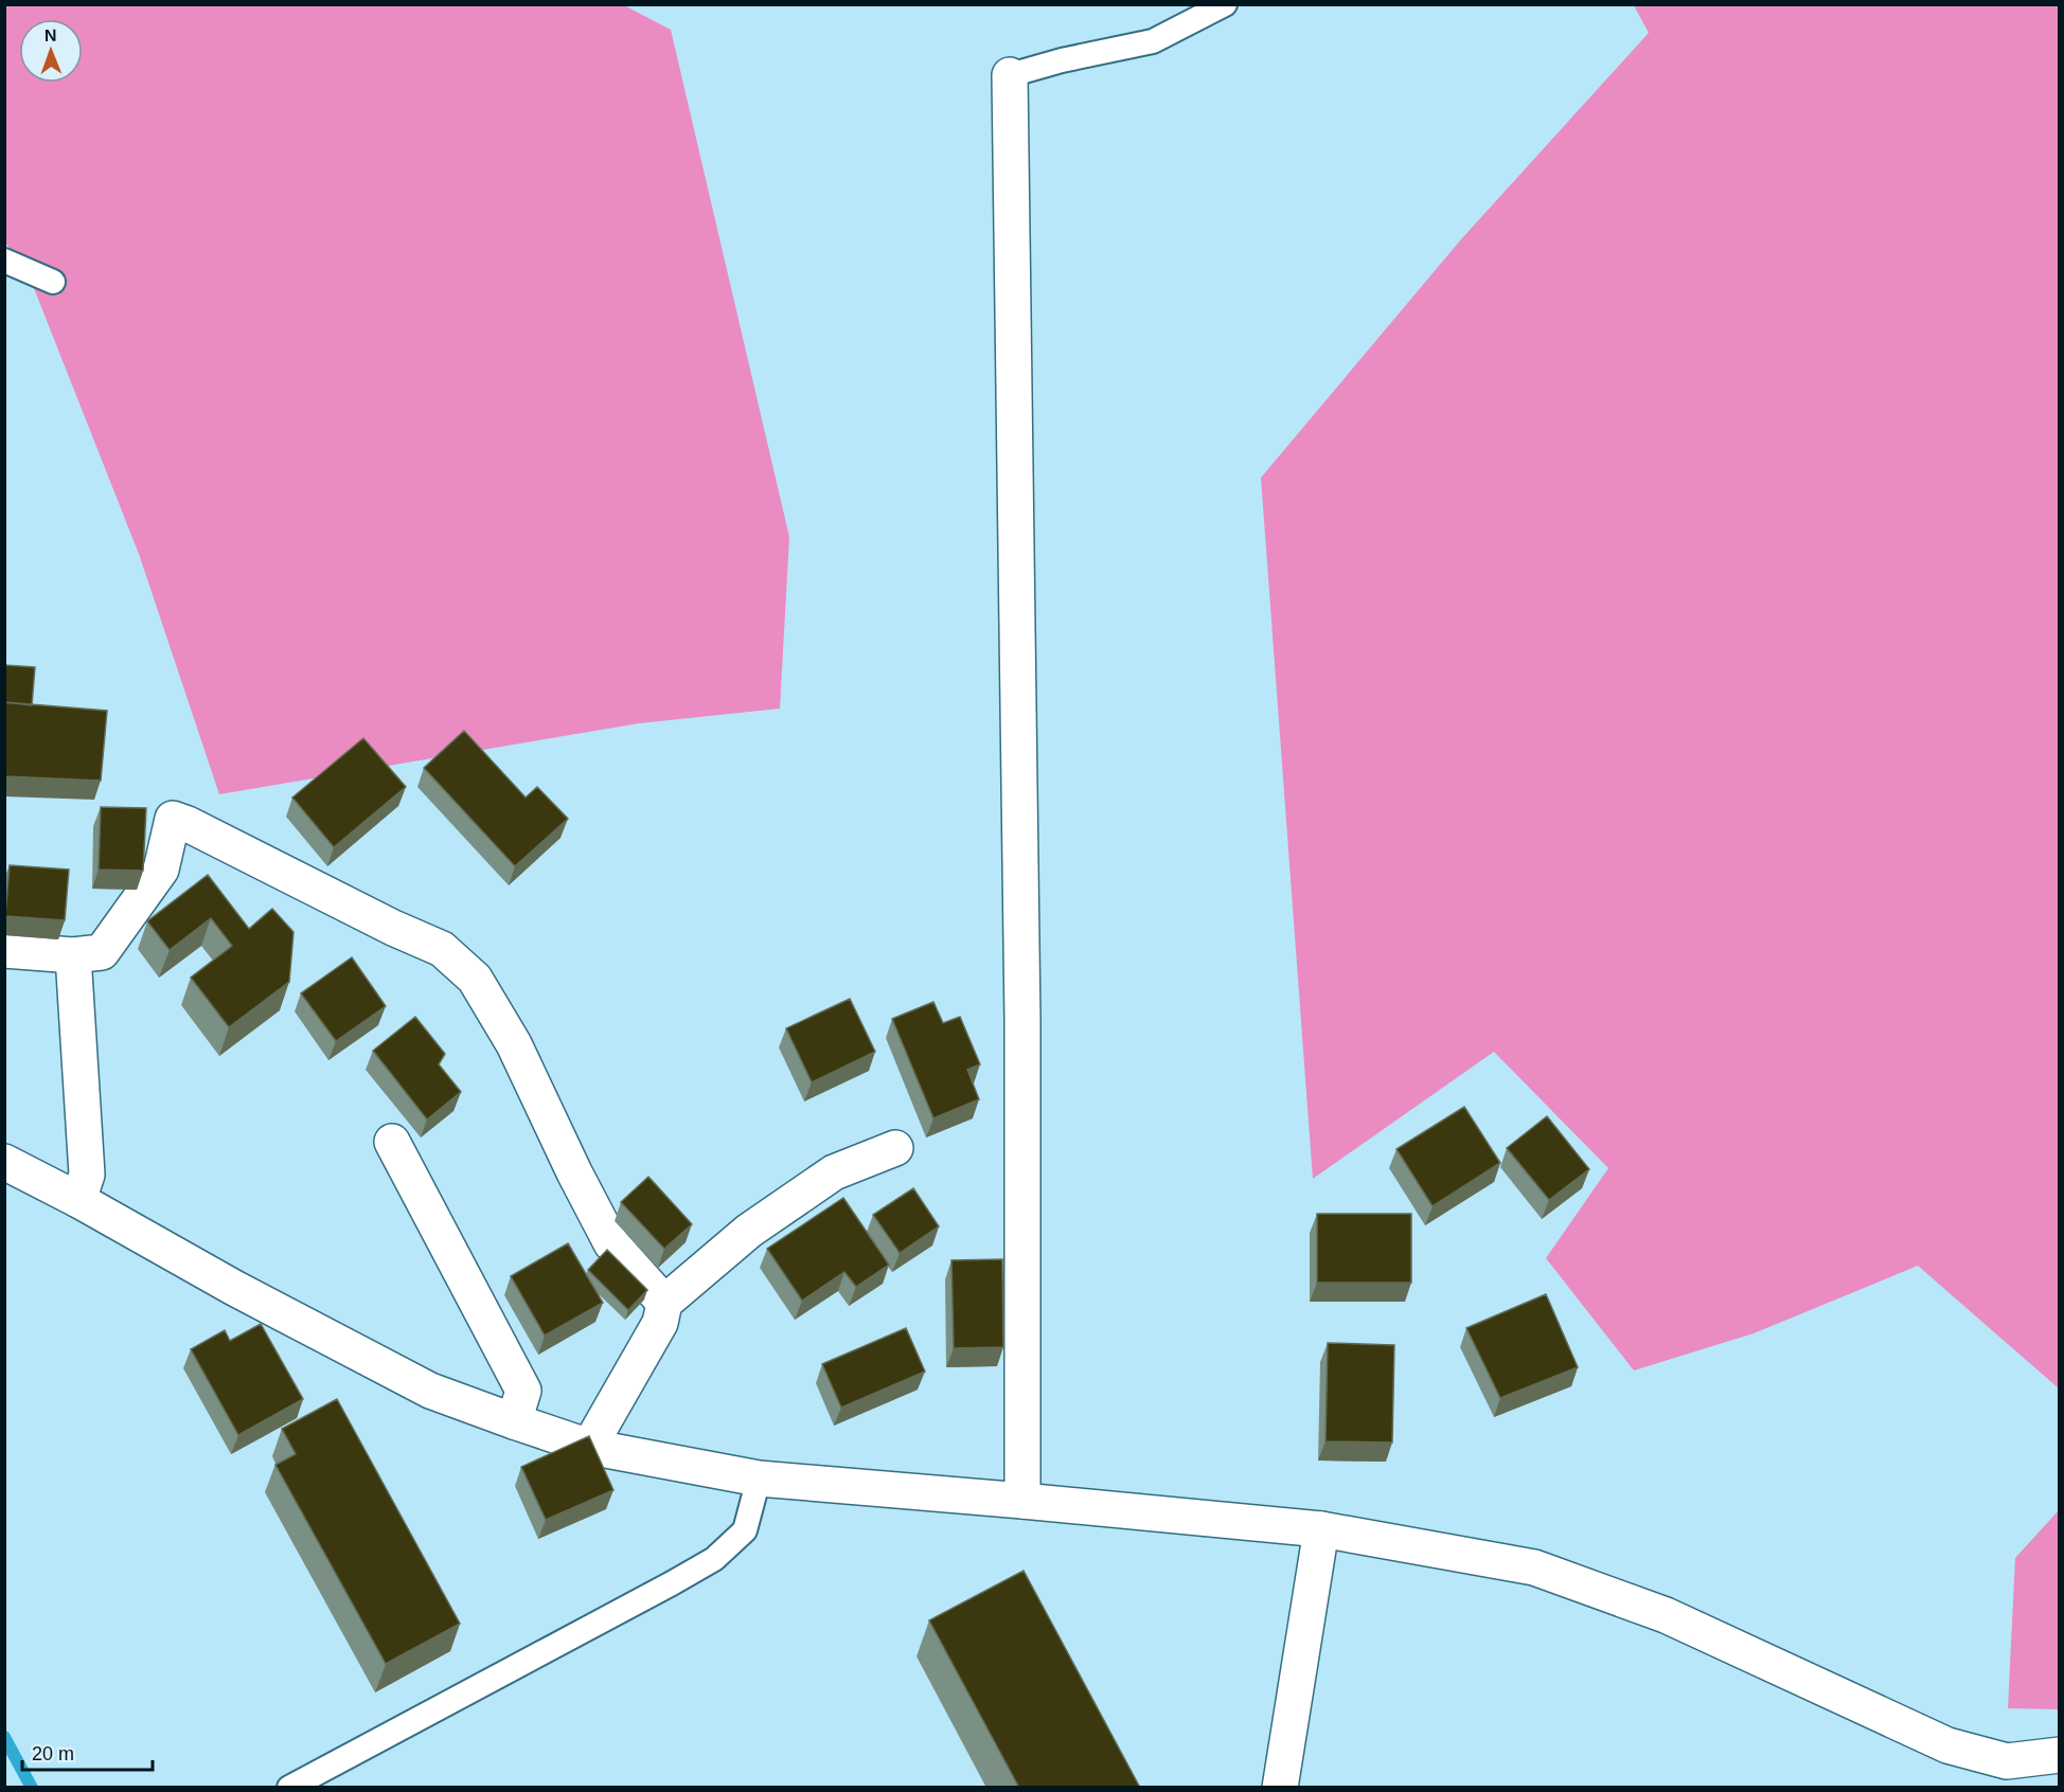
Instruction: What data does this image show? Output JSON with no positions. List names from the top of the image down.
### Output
{
  "scale_bar": "20 m",
  "north": "top"
}
